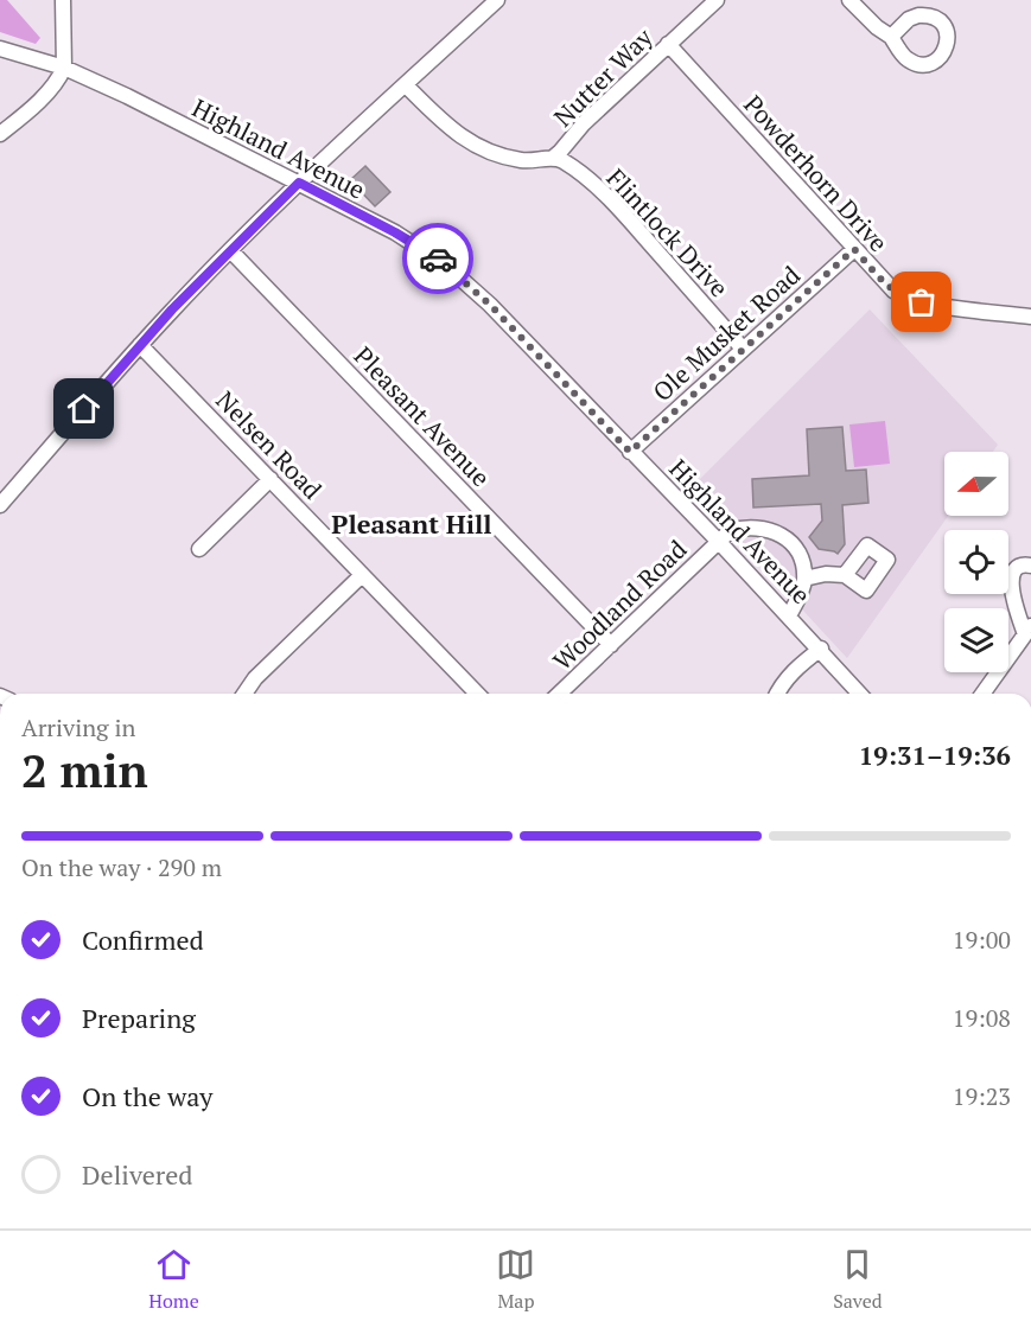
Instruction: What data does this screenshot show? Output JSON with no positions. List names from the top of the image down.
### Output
{
  "streets": {
    "street": [
      "Nutter Way",
      "Highland Avenue",
      "Powderhorn Drive",
      "Flintlock Drive",
      "Ole Musket Road",
      "Pleasant Avenue",
      "Nelsen Road",
      "Woodland Road"
    ]
  },
  "crossings": [
    ["Nutter Way", "Powderhorn Drive"],
    ["Nutter Way", "Flintlock Drive"],
    ["Highland Avenue", "Ole Musket Road"],
    ["Highland Avenue", "Woodland Road"],
    ["Powderhorn Drive", "Ole Musket Road"],
    ["Flintlock Drive", "Ole Musket Road"],
    ["Pleasant Avenue", "Woodland Road"]
  ],
  "districts": ["Pleasant Hill"],
  "north": "left",
  "page": {
    "heading": ["2 min", "Arriving in", "19:31–19:36"],
    "bar": "On the way · 290 m",
    "list": [
      ["Confirmed", "19:00"],
      ["Preparing", "19:08"],
      ["On the way", "19:23"],
      "Delivered"
    ],
    "tabs": ["Home", "Map", "Saved"]
  }
}
